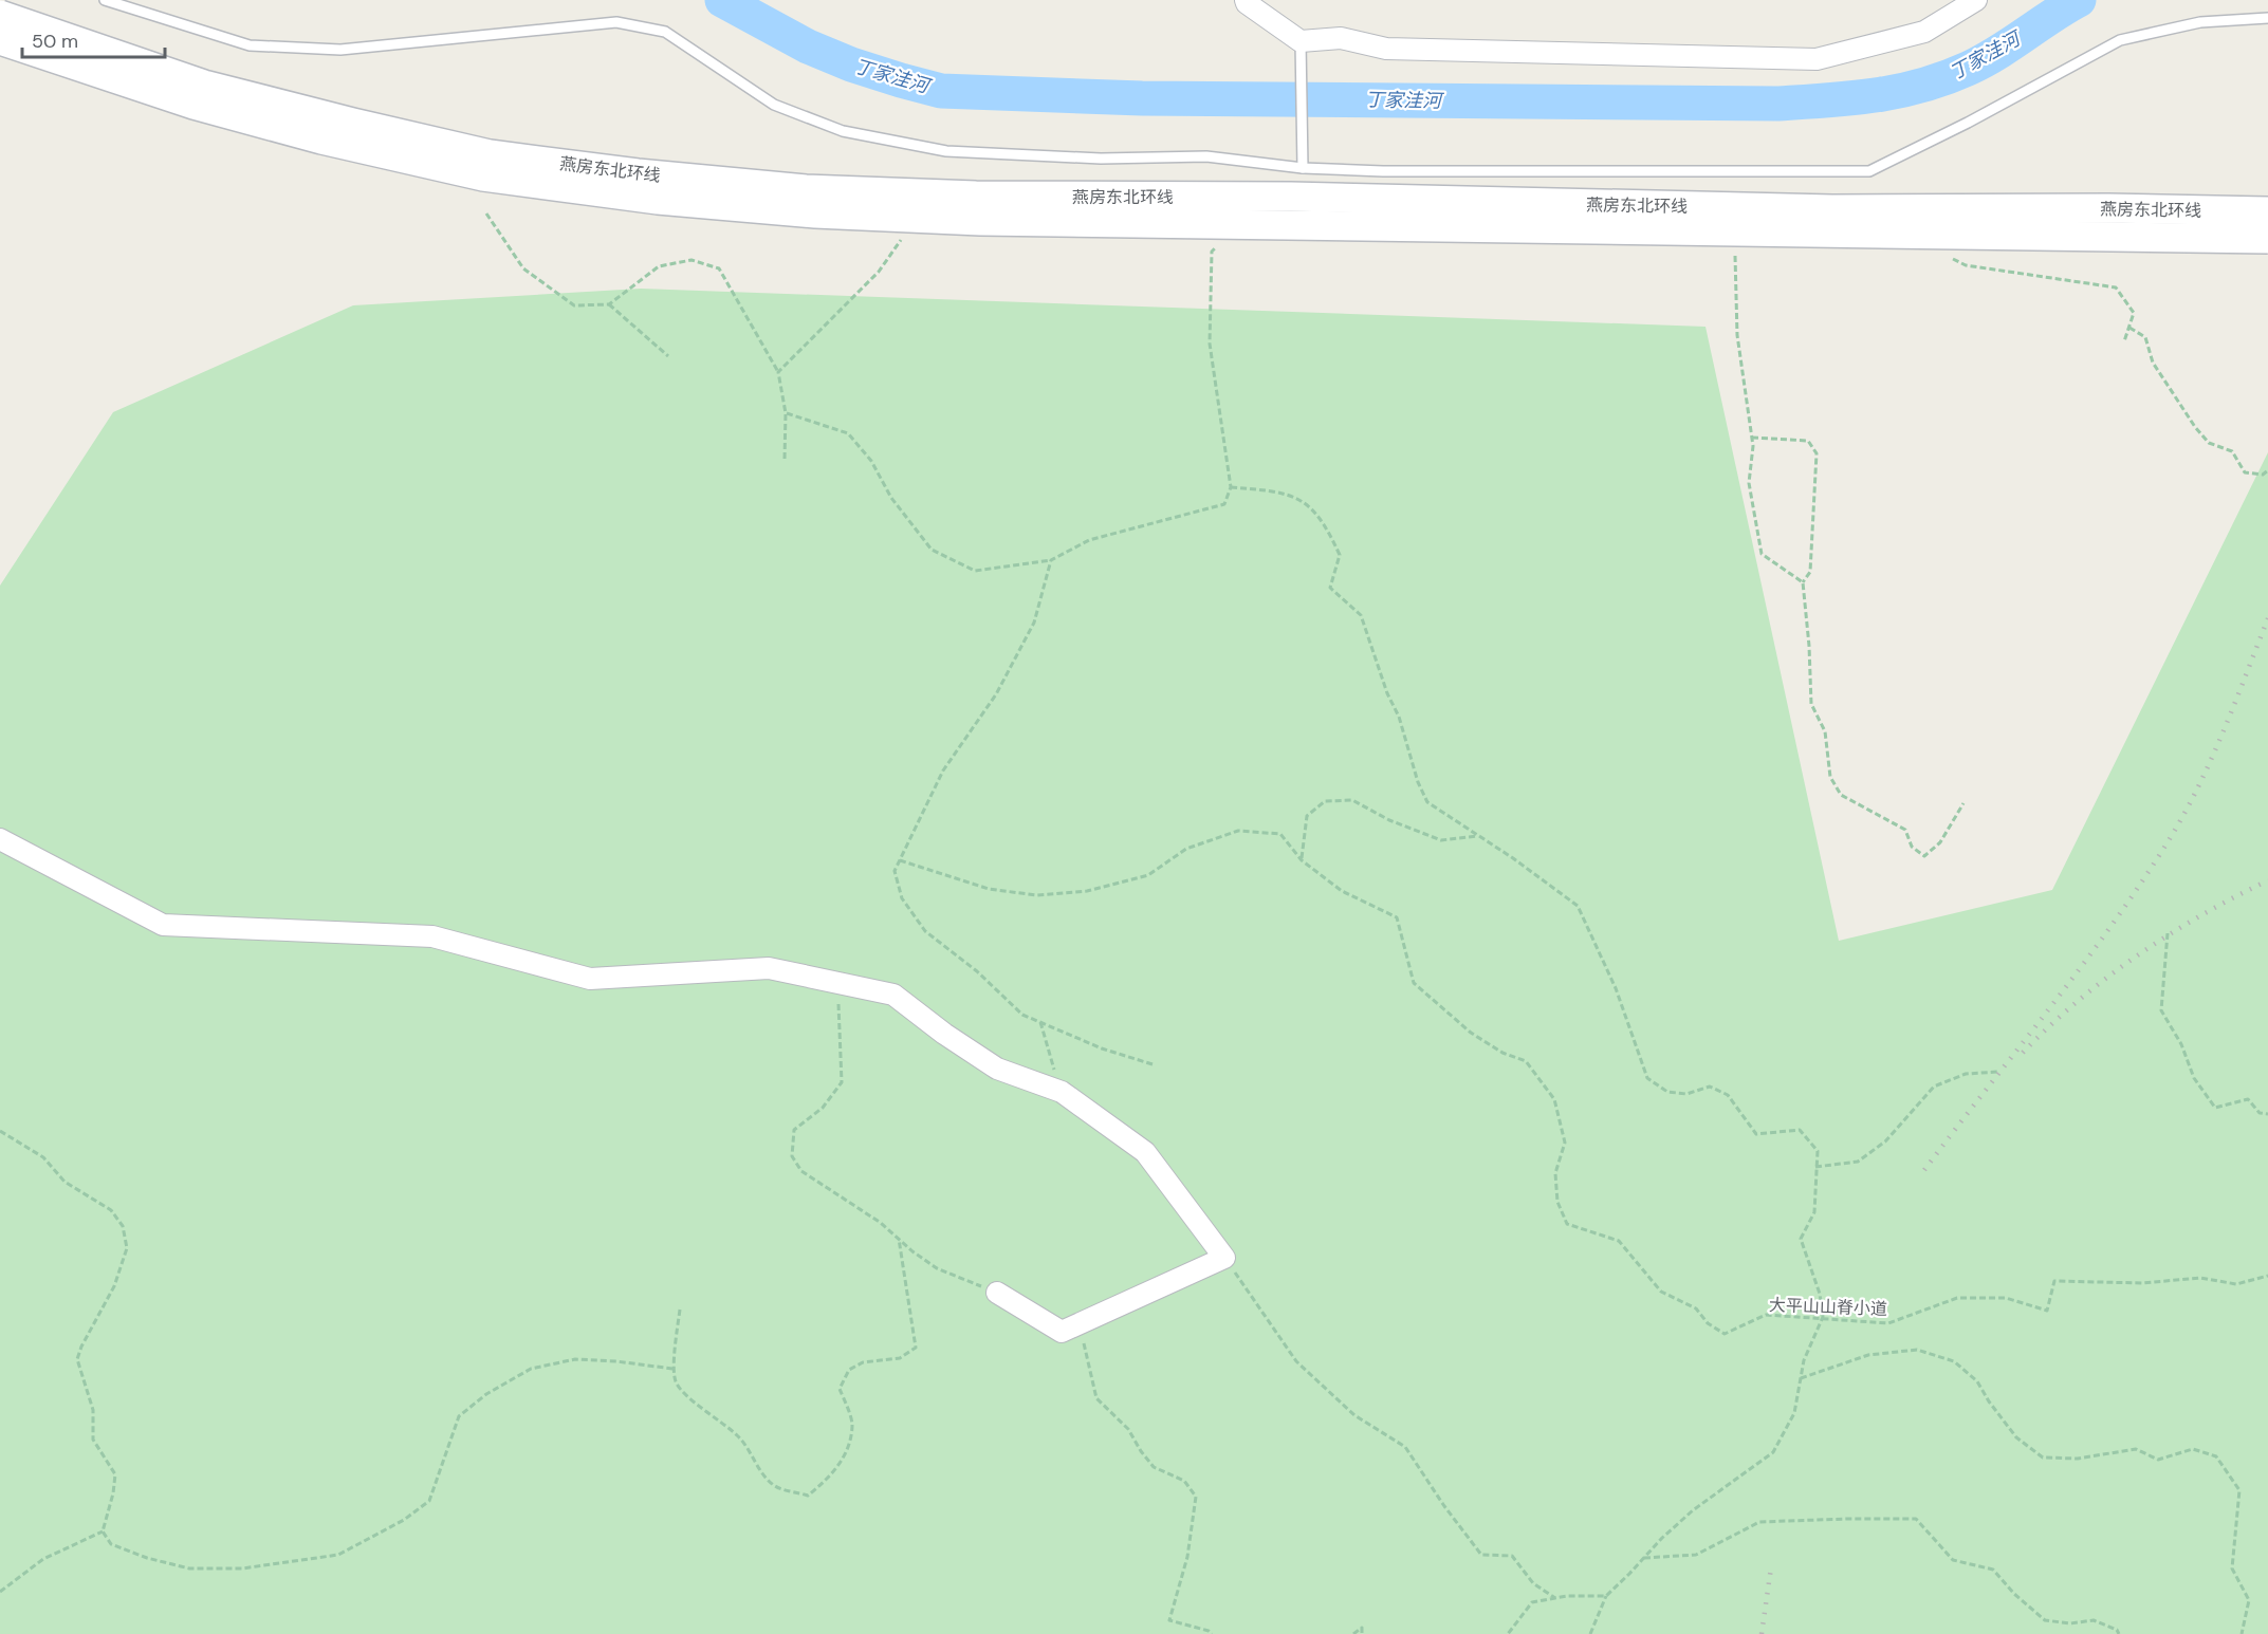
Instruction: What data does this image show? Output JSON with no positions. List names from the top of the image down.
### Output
{
  "streets": {
    "main road": ["燕房东北环线"],
    "path": ["大平山山脊小道"]
  },
  "water": ["丁家洼河"],
  "scale_bar": "50 m"
}
